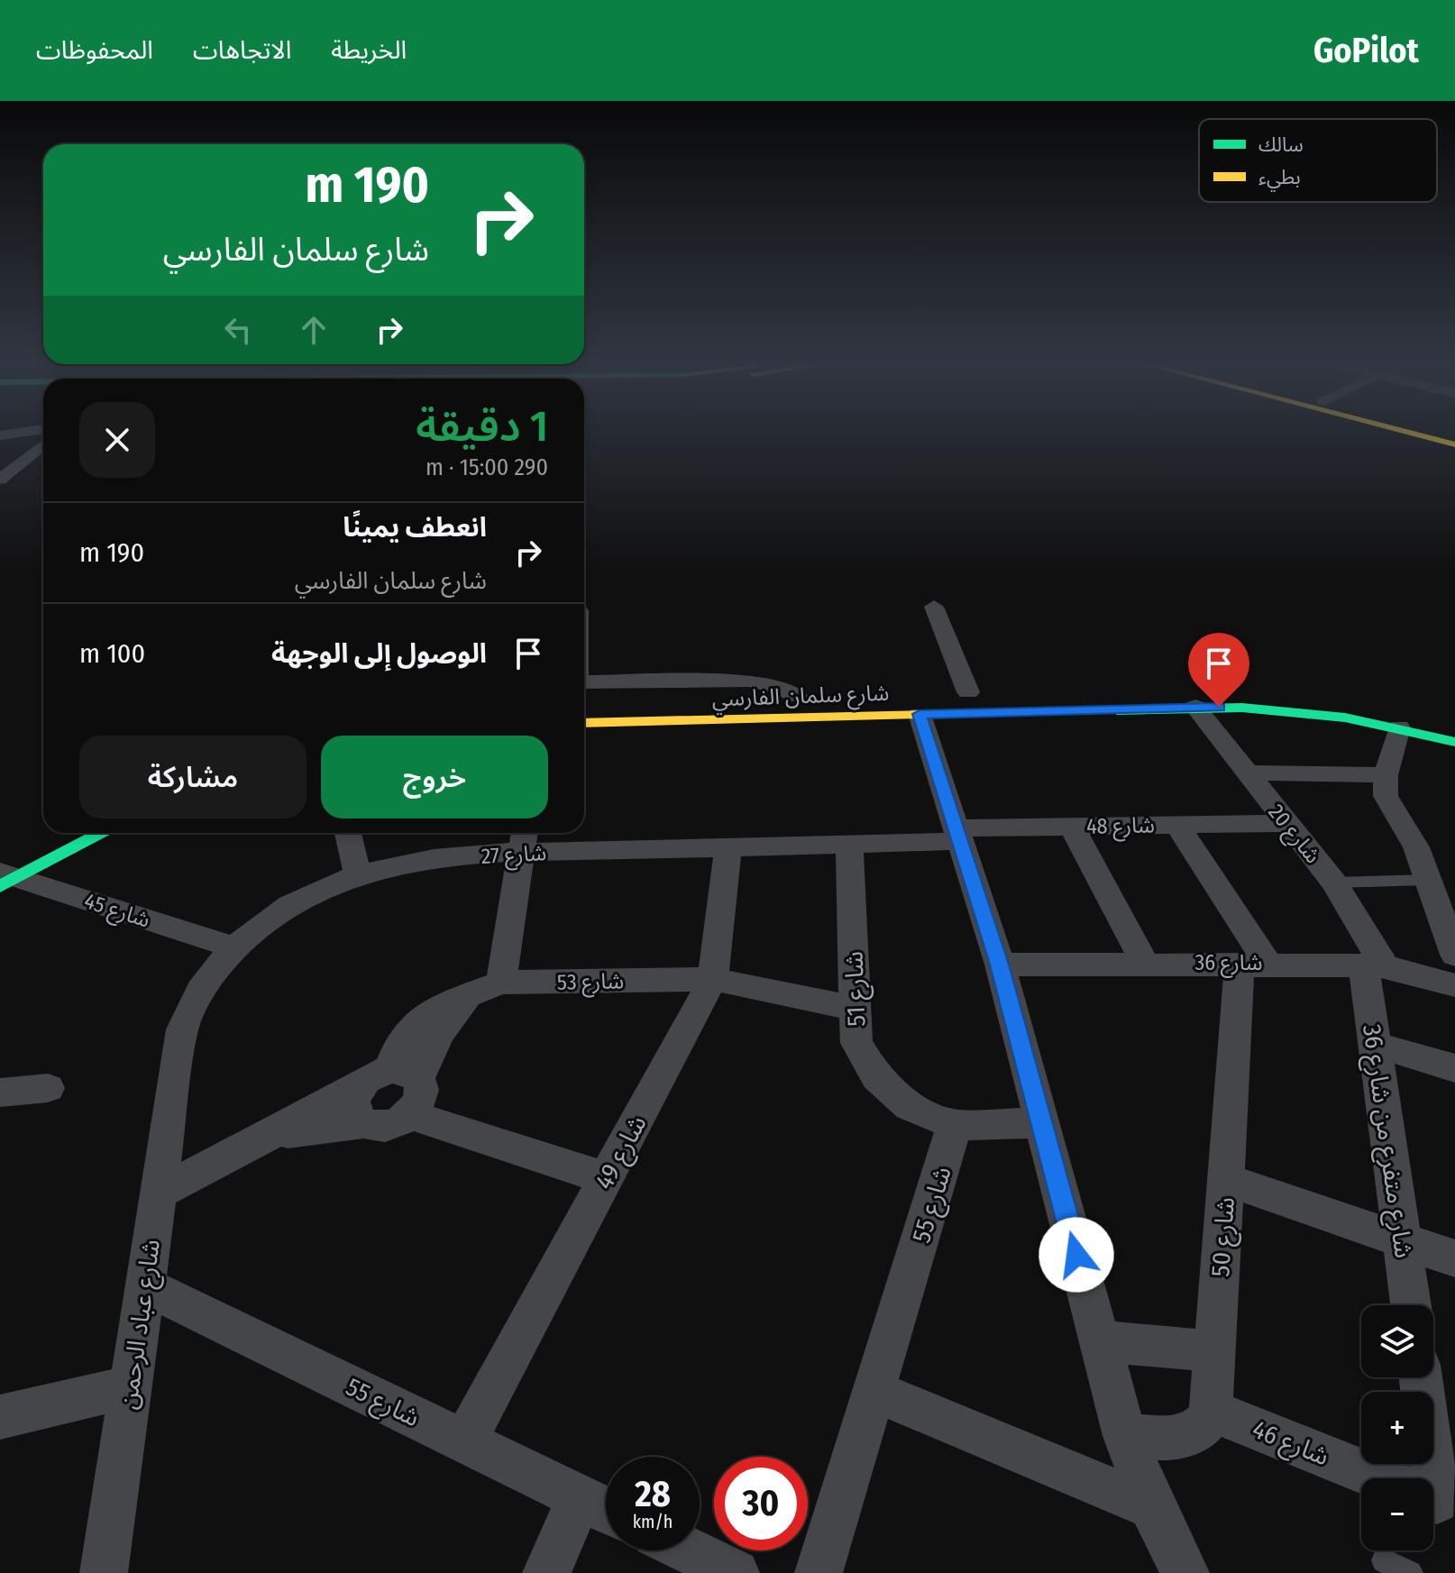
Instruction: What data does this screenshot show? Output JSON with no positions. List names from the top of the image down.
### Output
{
  "streets": {
    "street": [
      "شارع سلمان الفارسي",
      "شارع 48",
      "شارع 20",
      "شارع 27",
      "شارع 45",
      "شارع 36",
      "شارع 53",
      "شارع 51",
      "شارع متفرع من شارع 36",
      "شارع 49",
      "شارع 55",
      "شارع 50",
      "شارع عباد الرحمن",
      "شارع 46"
    ]
  },
  "crossings": [
    ["شارع سلمان الفارسي", "شارع 20"],
    ["شارع 48", "شارع 20"],
    ["شارع 48", "شارع 27"],
    ["شارع 20", "شارع 36"],
    ["شارع 20", "شارع متفرع من شارع 36"],
    ["شارع 27", "شارع 45"],
    ["شارع 27", "شارع 51"],
    ["شارع 27", "شارع 49"],
    ["شارع 27", "شارع عباد الرحمن"],
    ["شارع 36", "شارع متفرع من شارع 36"],
    ["شارع 36", "شارع 50"],
    ["شارع 53", "شارع 51"],
    ["شارع 53", "شارع 49"],
    ["شارع 51", "شارع 55"],
    ["شارع 49", "شارع 55"],
    ["شارع 55", "شارع عباد الرحمن"],
    ["شارع 50", "شارع 46"]
  ],
  "legend": ["سالك", "بطيء"],
  "page": {
    "header": "GoPilot",
    "nav": ["الخريطة", "الاتجاهات", "المحفوظات"],
    "turn": ["190 m", "شارع سلمان الفارسي"],
    "heading": ["1 دقيقة", "290 m · 15:00"],
    "list": [
      {
        "name": "انعطف يمينًا",
        "note": "شارع سلمان الفارسي",
        "value": "190 m"
      },
      {
        "name": "الوصول إلى الوجهة",
        "value": "100 m"
      }
    ],
    "buttons": ["خروج", "مشاركة"],
    "map_buttons": ["+", "−"],
    "speed": "28 km/h",
    "limit": "30"
  }
}
